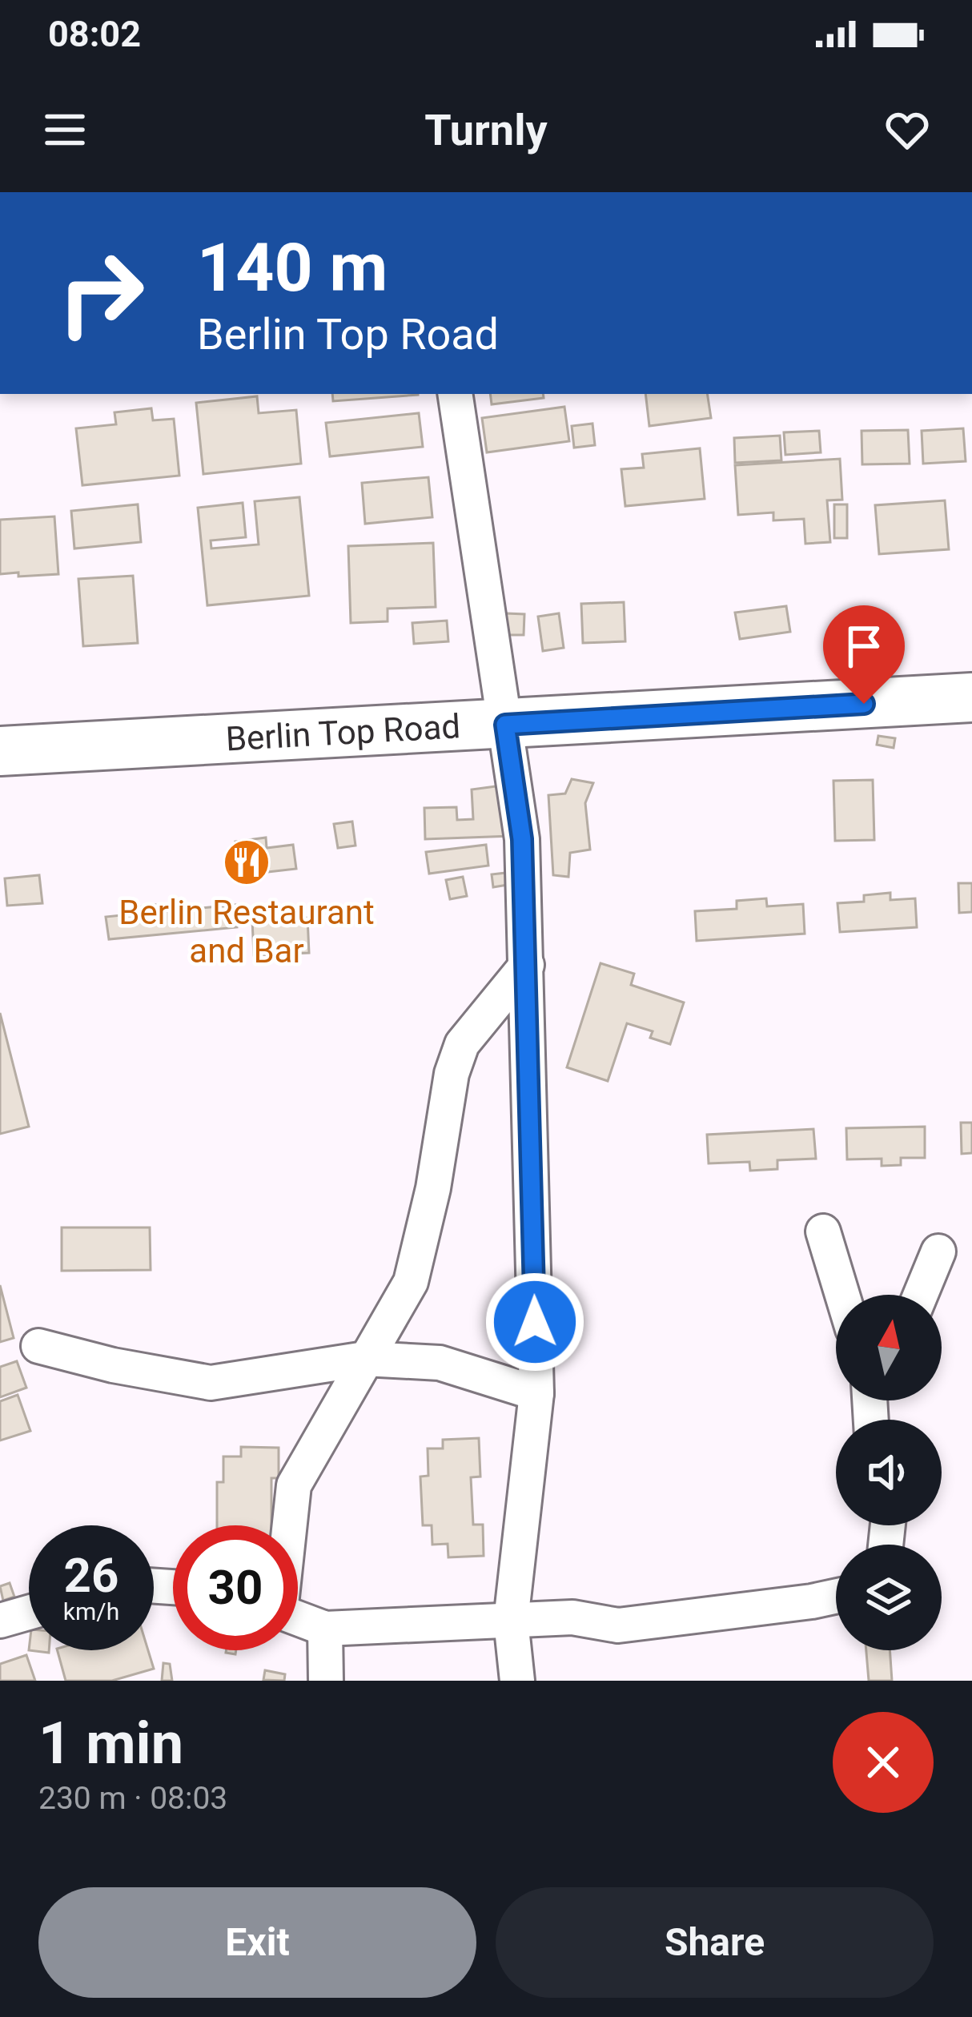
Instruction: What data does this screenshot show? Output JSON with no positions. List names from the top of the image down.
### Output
{
  "streets": {
    "street": ["Berlin Top Road"]
  },
  "places": {
    "restaurant": ["Berlin Restaurant and Bar"]
  },
  "north": "top",
  "page": {
    "status": "08:02",
    "header": "Turnly",
    "turn": ["140 m", "Berlin Top Road"],
    "speed": "26 km/h",
    "limit": "30",
    "heading": ["1 min", "230 m · 08:03"],
    "buttons": ["Exit", "Share"]
  }
}
